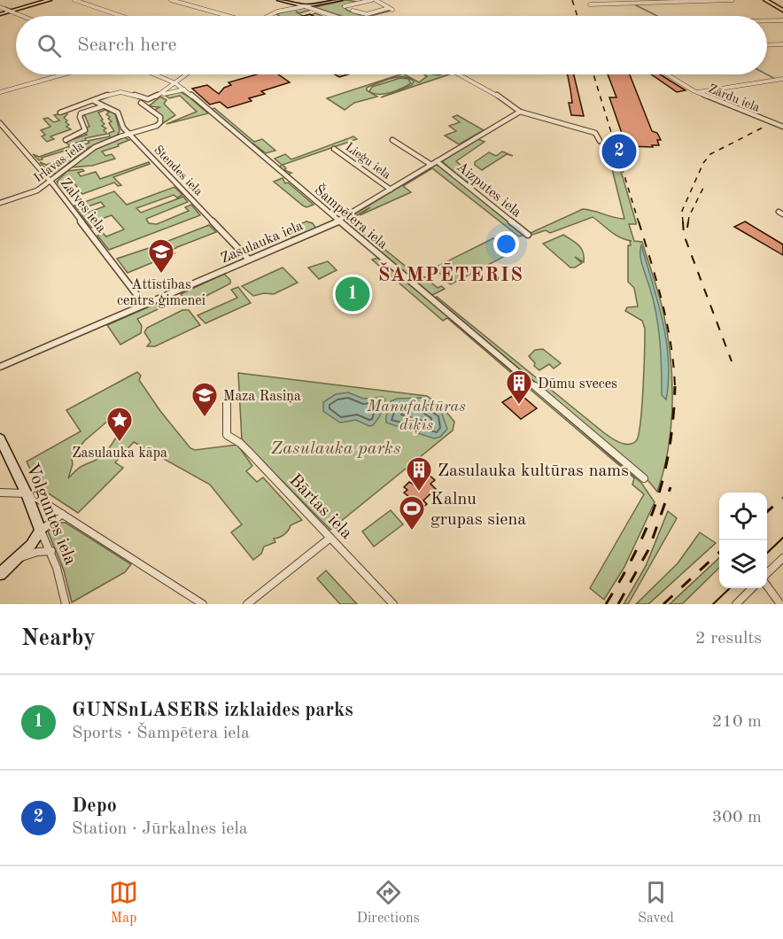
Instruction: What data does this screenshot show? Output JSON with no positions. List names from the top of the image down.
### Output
{
  "streets": {
    "street": [
      "Zārdu iela",
      "Lieģu iela",
      "Irlavas iela",
      "Stendes iela",
      "Aizputes iela",
      "Zalves iela",
      "Šampētera iela",
      "Zasulauka iela",
      "Bārtas iela",
      "Volguntes iela"
    ]
  },
  "crossings": [
    ["Lieģu iela", "Zasulauka iela"],
    ["Irlavas iela", "Stendes iela"],
    ["Irlavas iela", "Zalves iela"],
    ["Stendes iela", "Zasulauka iela"],
    ["Aizputes iela", "Zasulauka iela"],
    ["Zalves iela", "Zasulauka iela"],
    ["Šampētera iela", "Zasulauka iela"]
  ],
  "districts": ["ŠAMPĒTERIS"],
  "water": ["Manufaktūras dīķis"],
  "parks": ["Zasulauka parks"],
  "places": {
    "school or university": ["Attīstības centrs ģimenei", "Maza Rasiņa"],
    "building": ["Dūmu sveces", "Zasulauka kultūras nams"],
    "place": ["Zasulauka kāpa"],
    "sports": ["Kalnu grupas siena"]
  },
  "page": {
    "search": "Search here",
    "pins": ["2", "1"],
    "heading": ["Nearby", "2 results"],
    "list": [
      {
        "mark": "1",
        "name": "GUNSnLASERS izklaides parks",
        "note": "Sports · Šampētera iela",
        "value": "210 m"
      },
      {
        "mark": "2",
        "name": "Depo",
        "note": "Station · Jūrkalnes iela",
        "value": "300 m"
      }
    ],
    "nav": ["Map", "Directions", "Saved"]
  }
}
